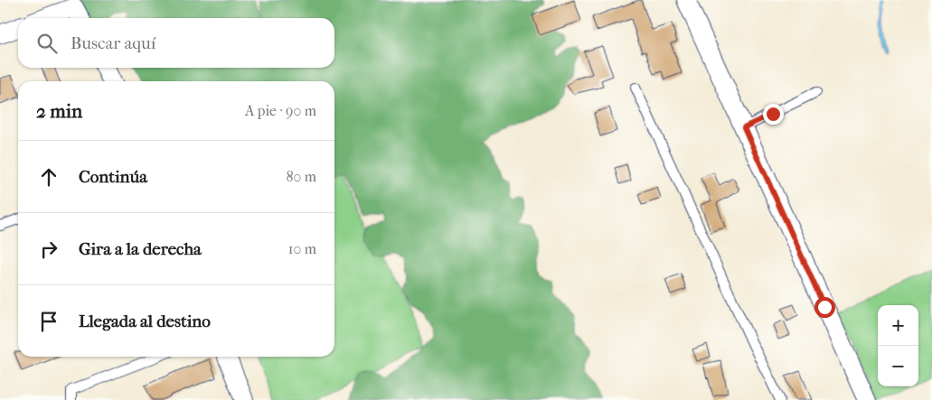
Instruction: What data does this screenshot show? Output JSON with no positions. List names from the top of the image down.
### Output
{
  "page": {
    "search": "Buscar aquí",
    "heading": ["2 min", "A pie · 90 m"],
    "list": [
      ["Continúa", "80 m"],
      ["Gira a la derecha", "10 m"],
      "Llegada al destino"
    ],
    "map_buttons": ["+", "−"]
  }
}
